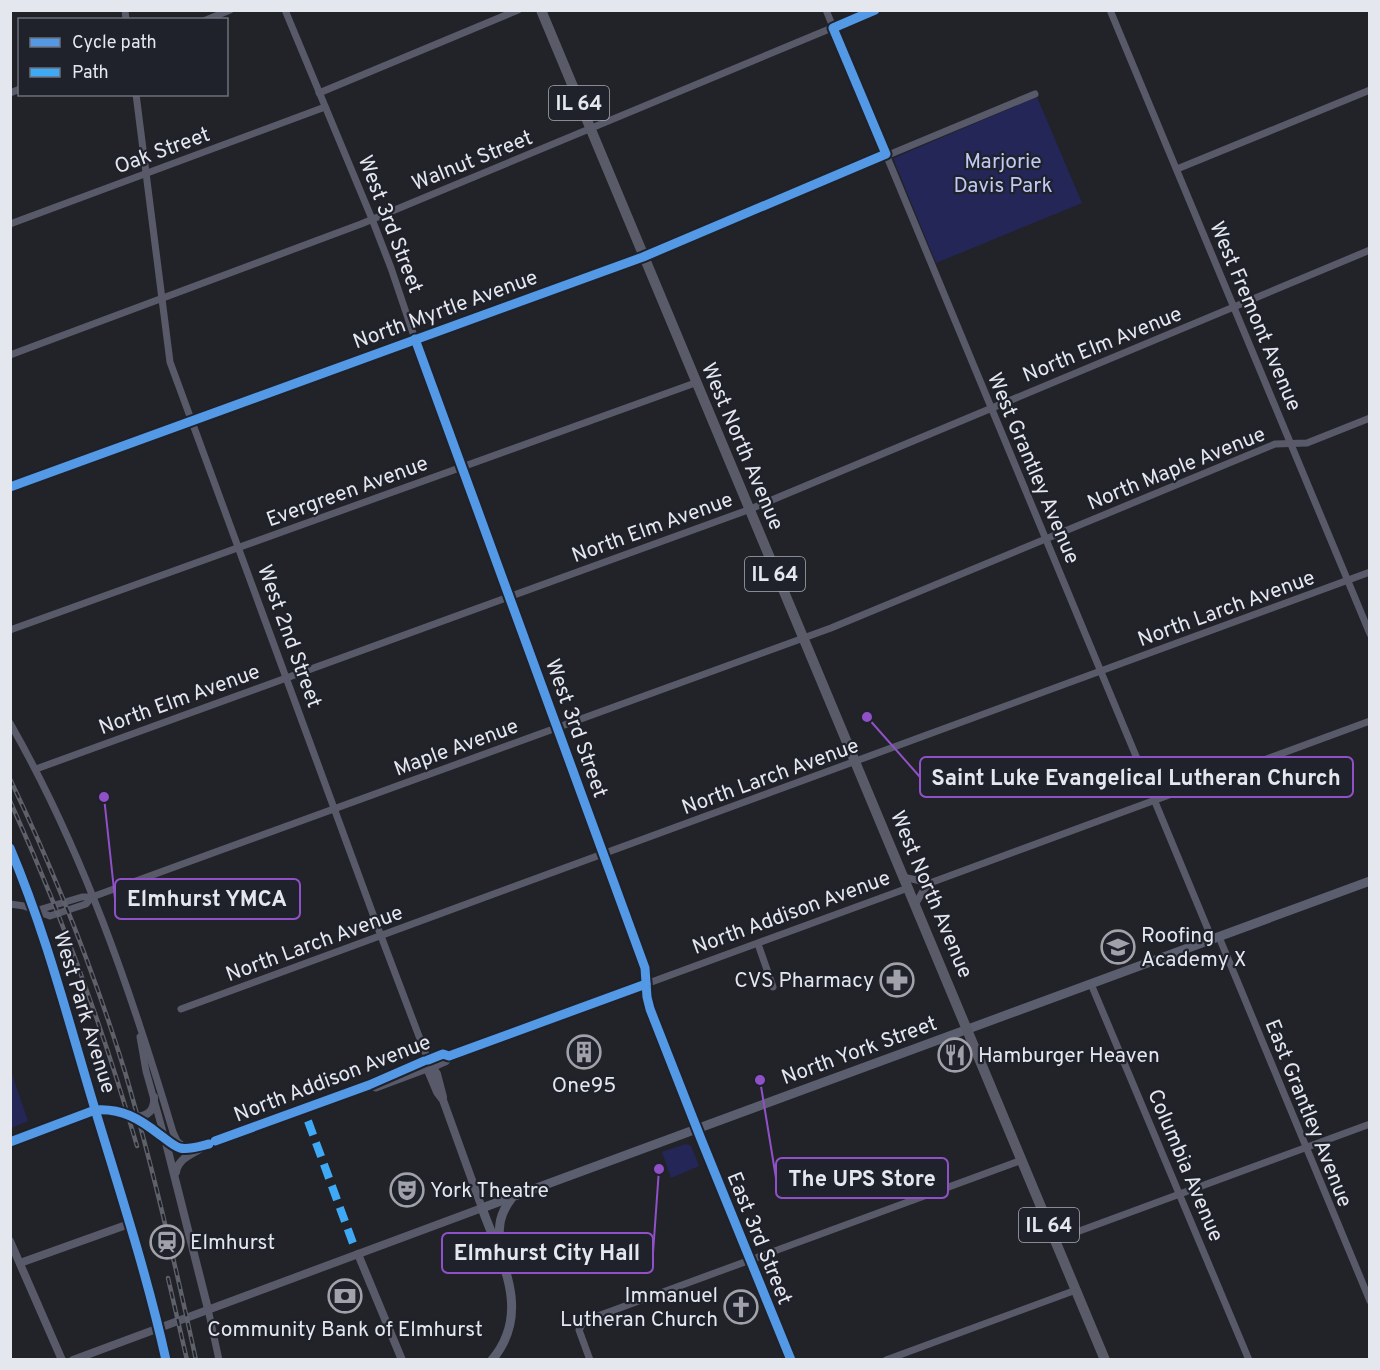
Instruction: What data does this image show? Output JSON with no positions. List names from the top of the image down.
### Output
{
  "streets": {
    "main road": ["IL 64", "West North Avenue", "North York Street"],
    "street": [
      "Oak Street",
      "Walnut Street",
      "West 3rd Street",
      "North Myrtle Avenue",
      "West Fremont Avenue",
      "North Elm Avenue",
      "West Grantley Avenue",
      "North Maple Avenue",
      "Evergreen Avenue",
      "North Larch Avenue",
      "West 2nd Street",
      "Maple Avenue",
      "North Addison Avenue",
      "West Park Avenue",
      "East Grantley Avenue",
      "Columbia Avenue",
      "East 3rd Street"
    ]
  },
  "crossings": [
    ["IL 64", "West North Avenue"],
    ["IL 64", "North York Street"],
    ["Oak Street", "West 3rd Street"],
    ["Oak Street", "West 2nd Street"],
    ["Walnut Street", "West 3rd Street"],
    ["Walnut Street", "West North Avenue"],
    ["Walnut Street", "West Grantley Avenue"],
    ["Walnut Street", "West 2nd Street"],
    ["West 3rd Street", "North Myrtle Avenue"],
    ["West 3rd Street", "North Elm Avenue"],
    ["West 3rd Street", "Evergreen Avenue"],
    ["West 3rd Street", "North Larch Avenue"],
    ["West 3rd Street", "Maple Avenue"],
    ["West 3rd Street", "North Addison Avenue"],
    ["West 3rd Street", "North York Street"],
    ["West 3rd Street", "East 3rd Street"],
    ["North Myrtle Avenue", "West North Avenue"],
    ["North Myrtle Avenue", "West Grantley Avenue"],
    ["North Myrtle Avenue", "West 2nd Street"],
    ["West Fremont Avenue", "North Elm Avenue"],
    ["West Fremont Avenue", "North Maple Avenue"],
    ["West Fremont Avenue", "North Larch Avenue"],
    ["North Elm Avenue", "West North Avenue"],
    ["North Elm Avenue", "West Grantley Avenue"],
    ["North Elm Avenue", "West 2nd Street"],
    ["West North Avenue", "Evergreen Avenue"],
    ["West North Avenue", "North Larch Avenue"],
    ["West North Avenue", "Maple Avenue"],
    ["West North Avenue", "North Addison Avenue"],
    ["West North Avenue", "North York Street"],
    ["West Grantley Avenue", "North Maple Avenue"],
    ["West Grantley Avenue", "North Larch Avenue"],
    ["West Grantley Avenue", "North York Street"],
    ["West Grantley Avenue", "East Grantley Avenue"],
    ["North Maple Avenue", "Maple Avenue"],
    ["Evergreen Avenue", "West 2nd Street"],
    ["North Larch Avenue", "West 2nd Street"],
    ["West 2nd Street", "Maple Avenue"],
    ["West 2nd Street", "North Addison Avenue"],
    ["West 2nd Street", "North York Street"],
    ["Maple Avenue", "West Park Avenue"],
    ["West Park Avenue", "North York Street"],
    ["North York Street", "East Grantley Avenue"],
    ["North York Street", "Columbia Avenue"],
    ["North York Street", "East 3rd Street"]
  ],
  "parks": ["Marjorie Davis Park"],
  "places": {
    "other": [
      "Saint Luke Evangelical Lutheran Church",
      "Elmhurst YMCA",
      "The UPS Store",
      "Elmhurst City Hall"
    ],
    "school or university": ["Roofing Academy X"],
    "pharmacy": ["CVS Pharmacy"],
    "building": ["One95"],
    "restaurant": ["Hamburger Heaven"],
    "theatre": ["York Theatre"],
    "station": ["Elmhurst"],
    "bank": ["Community Bank of Elmhurst"],
    "church": ["Immanuel Lutheran Church"]
  },
  "legend": ["Cycle path", "Path"]
}
